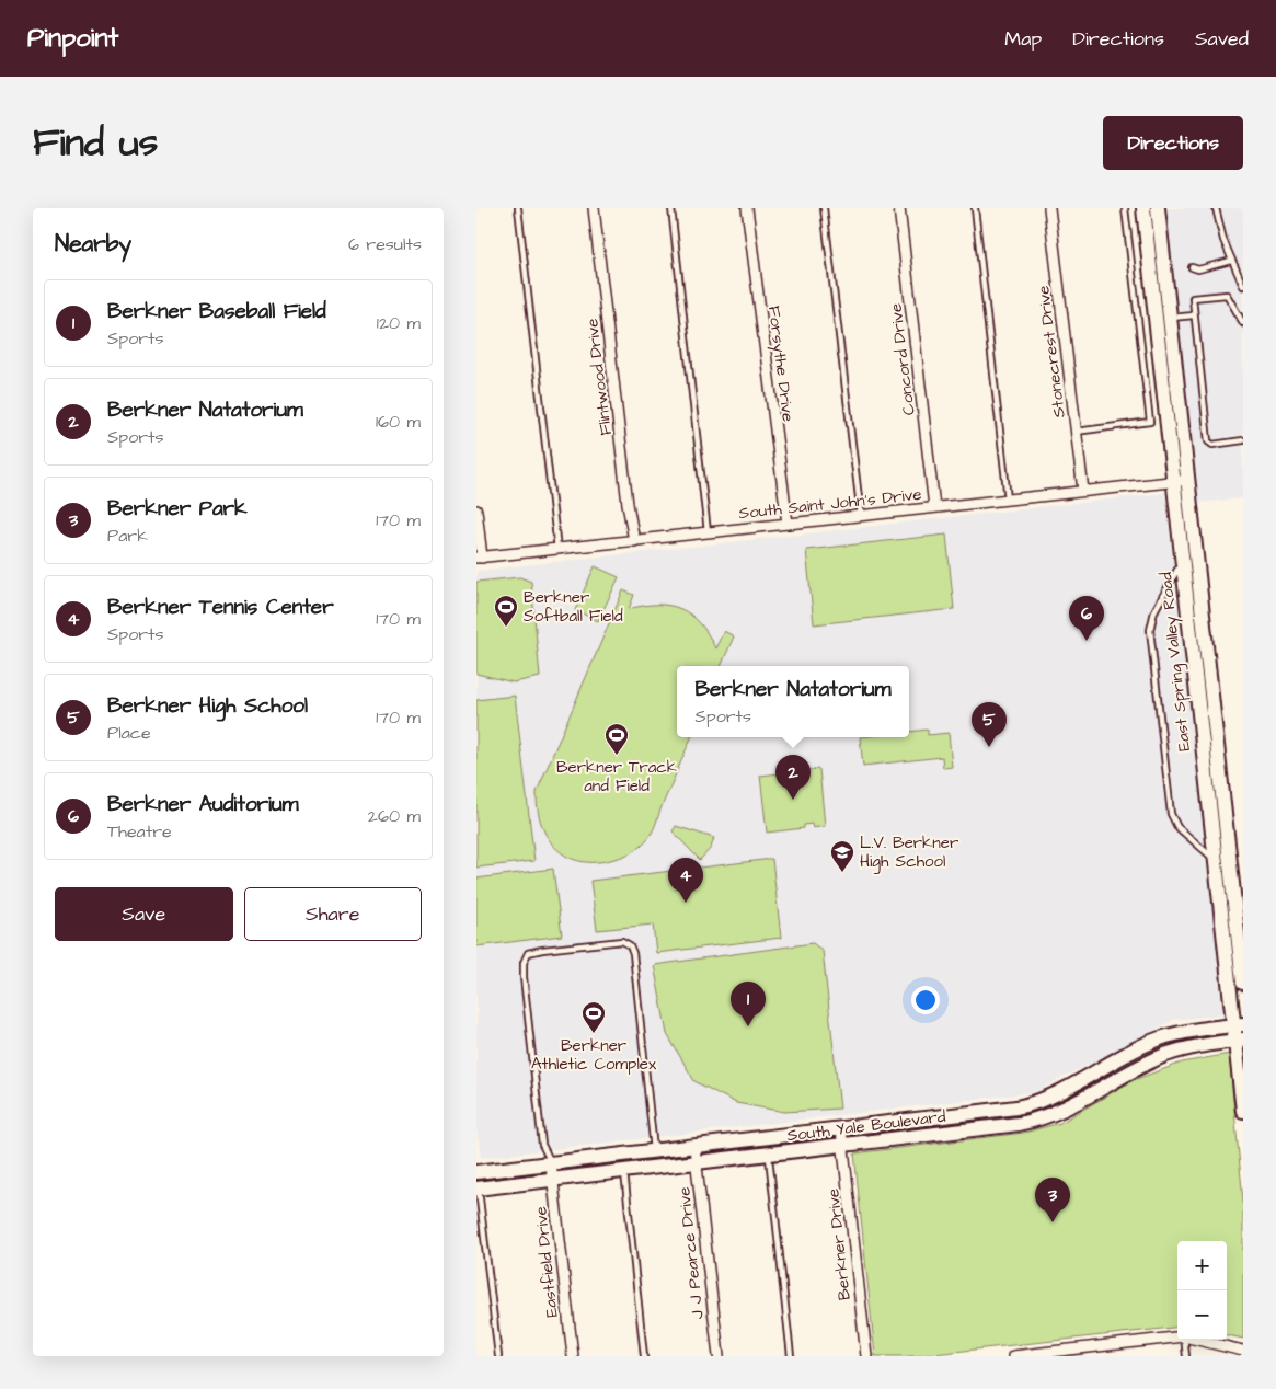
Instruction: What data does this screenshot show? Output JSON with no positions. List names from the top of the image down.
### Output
{
  "streets": {
    "street": [
      "Stonecrest Drive",
      "Concord Drive",
      "Forsythe Drive",
      "Flintwood Drive",
      "South Saint John's Drive",
      "East Spring Valley Road",
      "South Yale Boulevard",
      "Berkner Drive",
      "J J Pearce Drive",
      "Eastfield Drive"
    ]
  },
  "crossings": [
    ["Stonecrest Drive", "South Saint John's Drive"],
    ["Concord Drive", "South Saint John's Drive"],
    ["Forsythe Drive", "South Saint John's Drive"],
    ["Flintwood Drive", "South Saint John's Drive"],
    ["South Saint John's Drive", "East Spring Valley Road"],
    ["East Spring Valley Road", "South Yale Boulevard"],
    ["South Yale Boulevard", "Berkner Drive"],
    ["South Yale Boulevard", "J J Pearce Drive"],
    ["South Yale Boulevard", "Eastfield Drive"]
  ],
  "places": {
    "sports": ["Berkner Softball Field", "Berkner Track and Field", "Berkner Athletic Complex"],
    "school or university": ["L.V. Berkner High School"]
  },
  "page": {
    "header": "Pinpoint",
    "nav": ["Map", "Directions", "Saved"],
    "title": "Find us",
    "buttons": [
      "Directions",
      ["Save", "Share"]
    ],
    "heading": ["Nearby", "6 results"],
    "list": [
      {
        "mark": "1",
        "name": "Berkner Baseball Field",
        "note": "Sports",
        "value": "120 m"
      },
      {
        "mark": "2",
        "name": "Berkner Natatorium",
        "note": "Sports",
        "value": "160 m"
      },
      {
        "mark": "3",
        "name": "Berkner Park",
        "note": "Park",
        "value": "170 m"
      },
      {
        "mark": "4",
        "name": "Berkner Tennis Center",
        "note": "Sports",
        "value": "170 m"
      },
      {
        "mark": "5",
        "name": "Berkner High School",
        "note": "Place",
        "value": "170 m"
      },
      {
        "mark": "6",
        "name": "Berkner Auditorium",
        "note": "Theatre",
        "value": "260 m"
      }
    ],
    "pins": [
      "6",
      "5",
      "2",
      "4",
      "1",
      "3"
    ],
    "popup": ["Berkner Natatorium", "Sports"],
    "map_buttons": ["+", "−"]
  }
}
